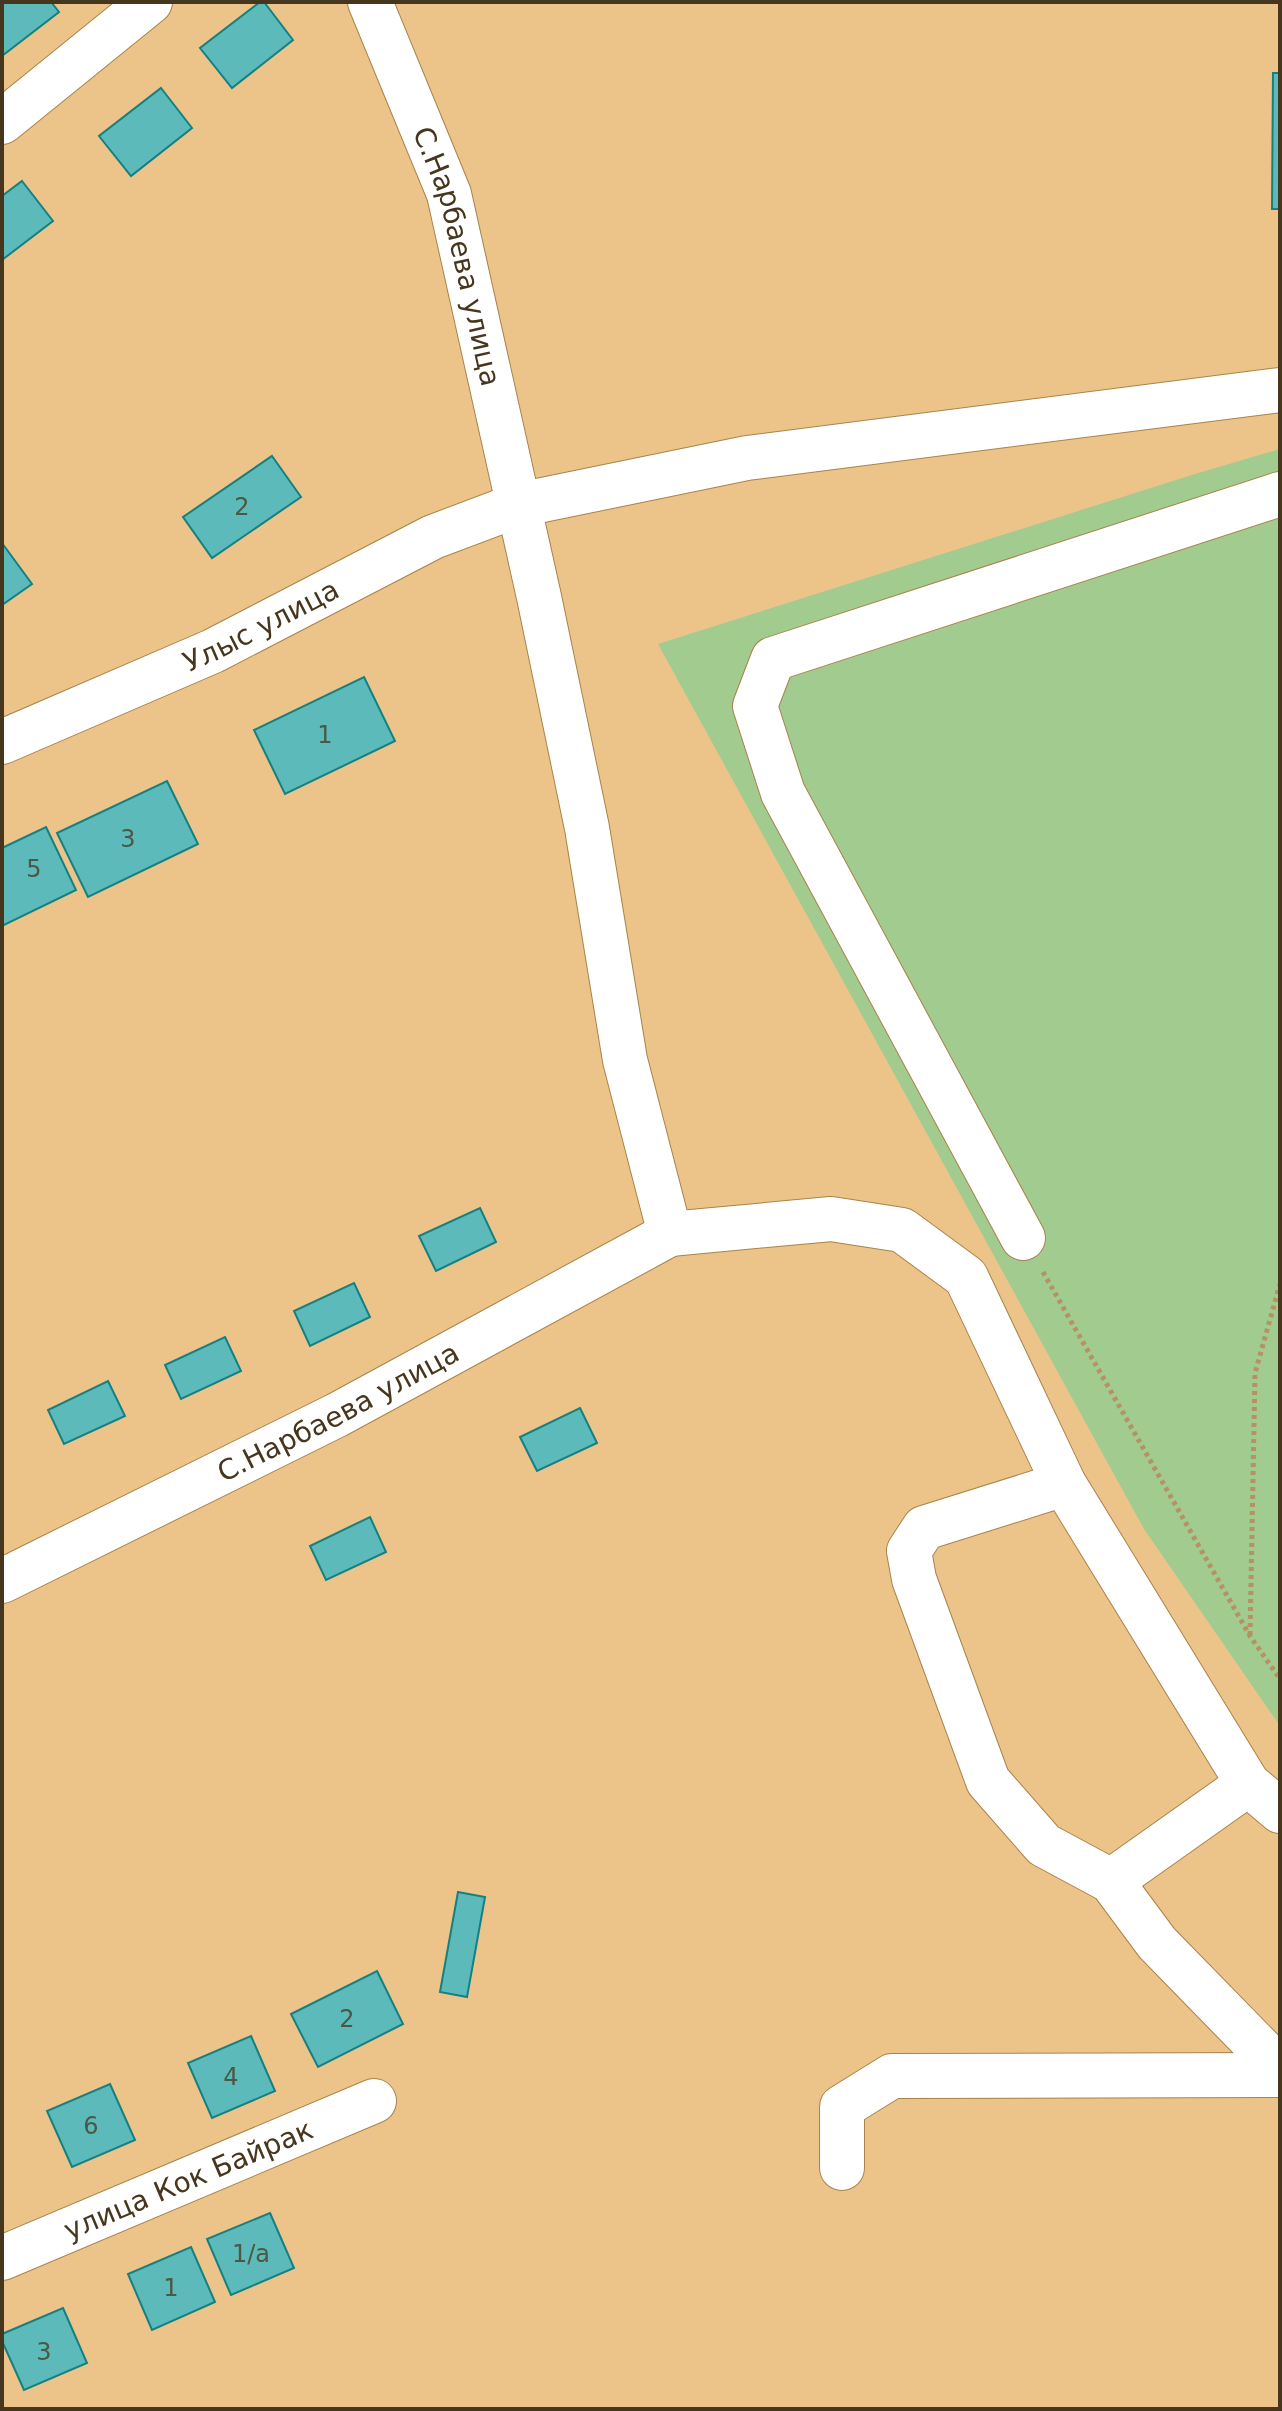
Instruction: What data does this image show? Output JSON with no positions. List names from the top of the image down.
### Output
{
  "streets": {
    "street": ["С.Нарбаева улица", "Улыс улица", "улица Кок Байрак"]
  },
  "crossings": [
    ["С.Нарбаева улица", "Улыс улица"]
  ],
  "house_numbers": [
    "2",
    "1",
    "3",
    "5",
    "2",
    "4",
    "6",
    "1/а",
    "1",
    "3"
  ]
}
